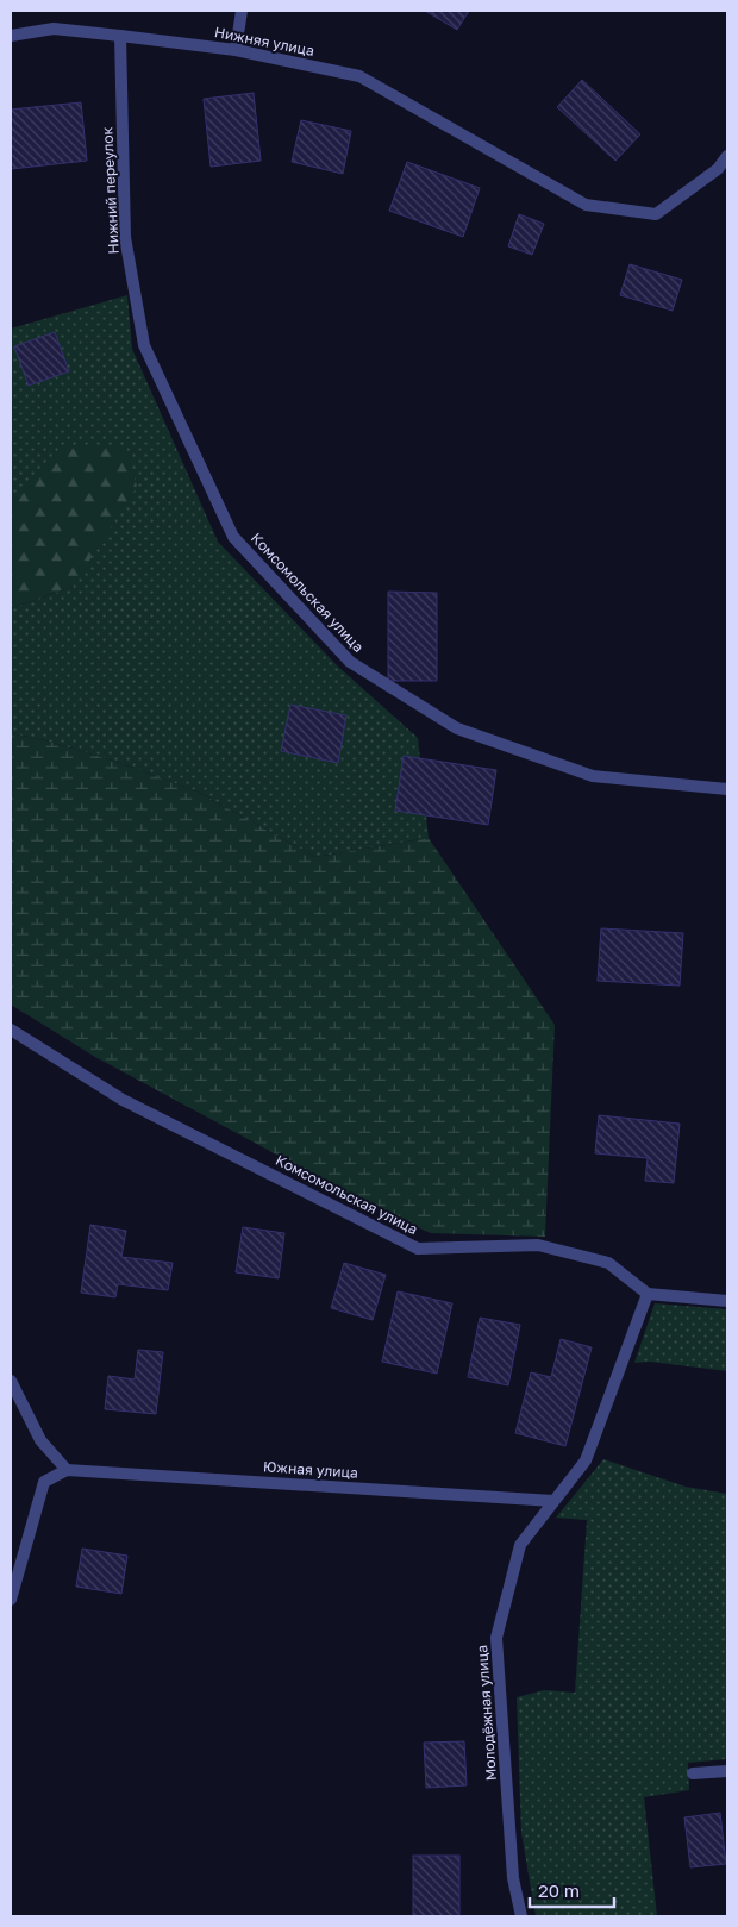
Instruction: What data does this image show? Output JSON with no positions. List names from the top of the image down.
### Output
{
  "streets": {
    "street": [
      "Нижняя улица",
      "Нижний переулок",
      "Комсомольская улица",
      "Южная улица",
      "Молодёжная улица"
    ]
  },
  "crossings": [
    ["Нижняя улица", "Нижний переулок"],
    ["Нижний переулок", "Комсомольская улица"],
    ["Комсомольская улица", "Молодёжная улица"],
    ["Южная улица", "Молодёжная улица"]
  ],
  "scale_bar": "20 m"
}
